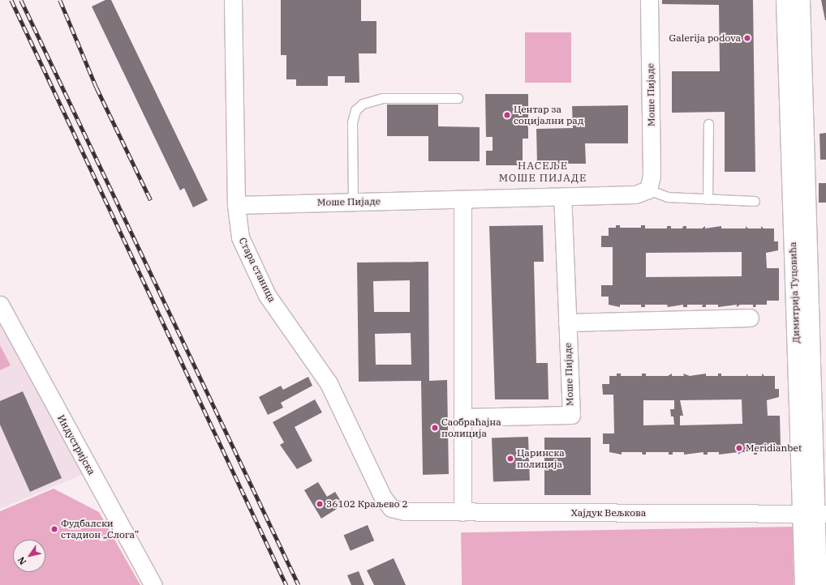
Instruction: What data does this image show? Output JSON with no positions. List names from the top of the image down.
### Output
{
  "streets": {
    "main road": ["Димитрија Туцовића"],
    "street": [
      "Моше Пијаде",
      "Стара станица",
      "Индустријска",
      "Хајдук Вељкова"
    ]
  },
  "crossings": [
    ["Моше Пијаде", "Стара станица"],
    ["Стара станица", "Хајдук Вељкова"],
    ["Димитрија Туцовића", "Хајдук Вељкова"]
  ],
  "districts": ["НАСЕЉЕ МОШЕ ПИЈАДЕ"],
  "places": [
    "Galerija podova",
    "Центар за социјални рад",
    "Саобраћајна полиција",
    "Meridianbet",
    "Царинска полиција",
    "36102 Краљево 2",
    "Фудбалски стадион „Слога”"
  ],
  "north": "bottom left"
}
